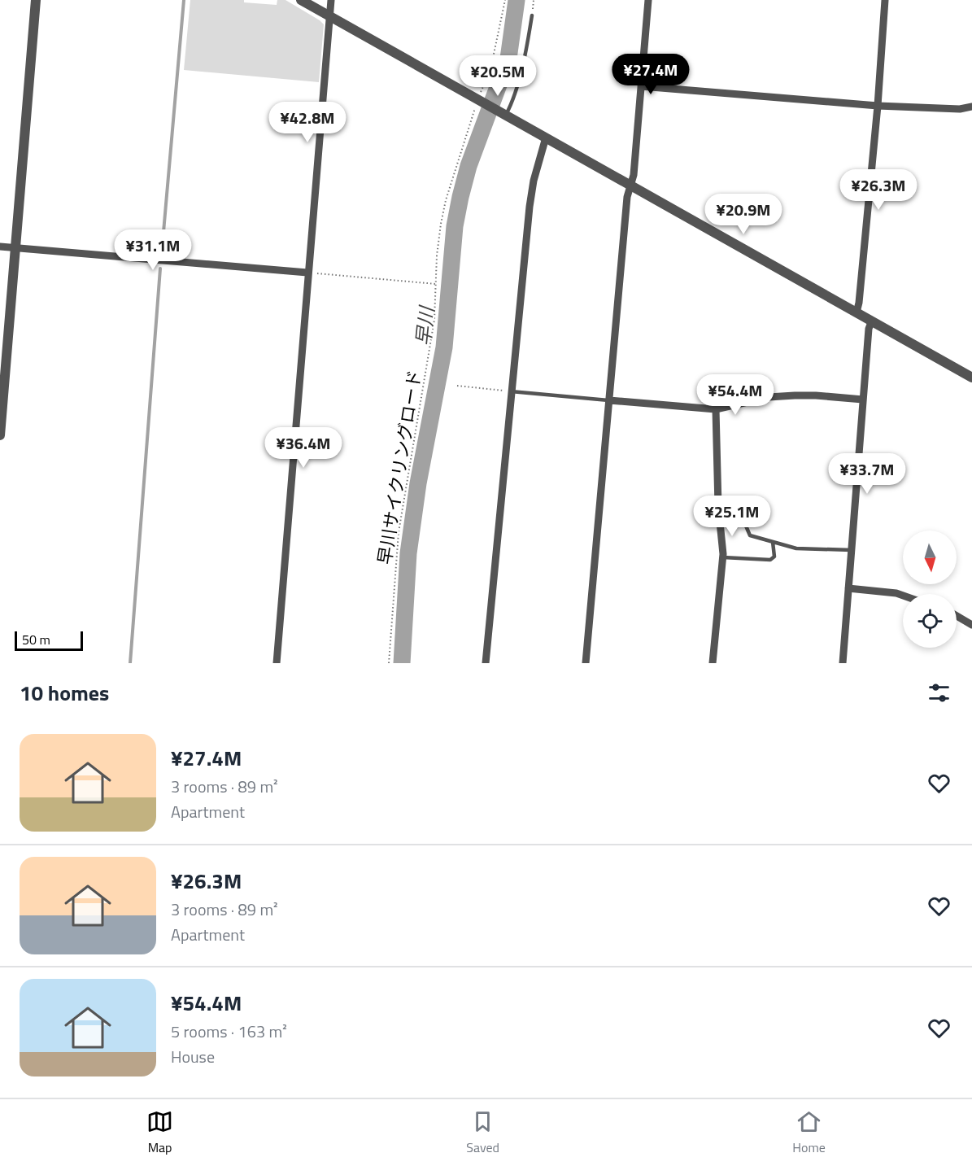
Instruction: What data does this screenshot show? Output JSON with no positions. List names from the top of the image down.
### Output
{
  "streets": {
    "path": ["早川サイクリングロード"]
  },
  "water": ["早川"],
  "scale_bar": "50 m",
  "north": "bottom",
  "page": {
    "price": [
      "¥27.4M",
      "¥20.5M",
      "¥42.8M",
      "¥26.3M",
      "¥20.9M",
      "¥31.1M",
      "¥54.4M",
      "¥36.4M",
      "¥33.7M",
      "¥25.1M"
    ],
    "scale": "50 m",
    "heading": "10 homes",
    "list": [
      {
        "name": "¥27.4M",
        "note": "3 rooms · 89 m² · Apartment"
      },
      {
        "name": "¥26.3M",
        "note": "3 rooms · 89 m² · Apartment"
      },
      {
        "name": "¥54.4M",
        "note": "5 rooms · 163 m² · House"
      }
    ],
    "tabs": ["Map", "Saved", "Home"]
  }
}
